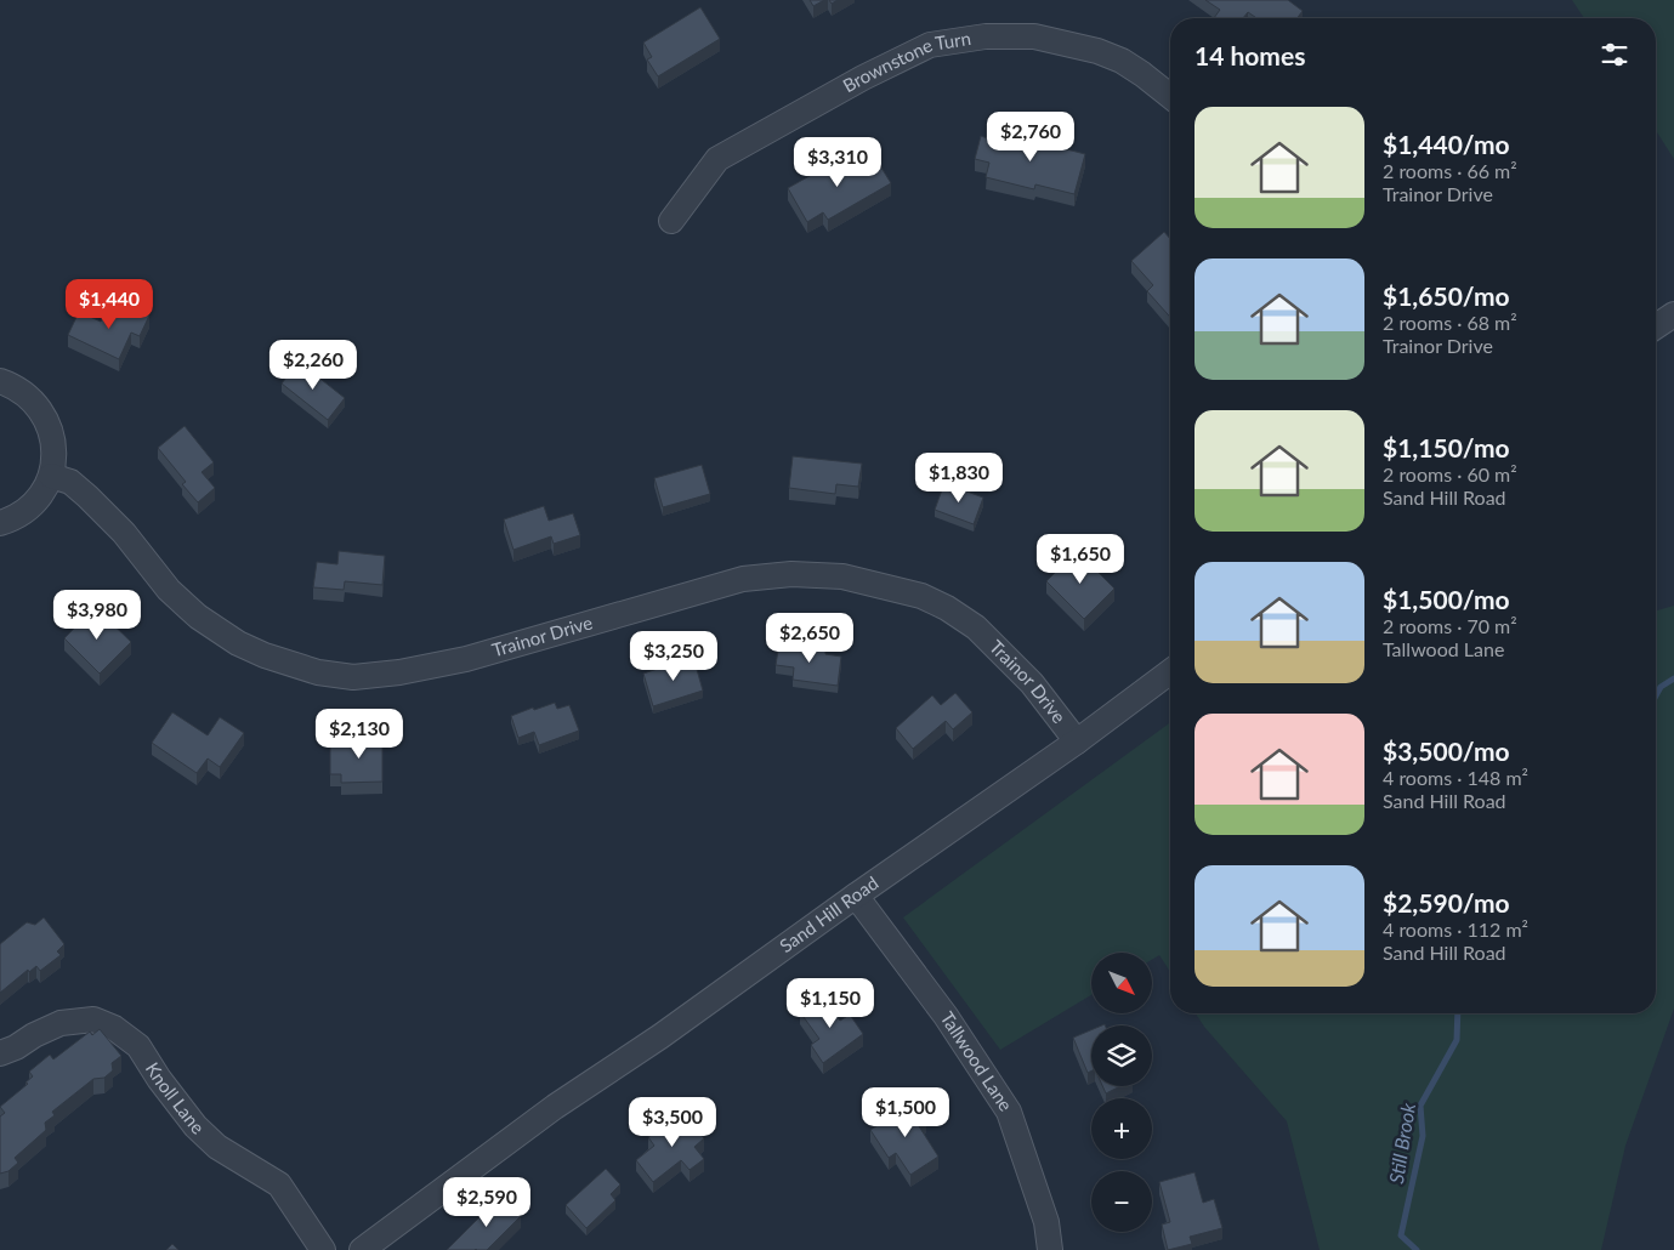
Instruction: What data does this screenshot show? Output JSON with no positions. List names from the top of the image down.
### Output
{
  "streets": {
    "street": [
      "Brownstone Turn",
      "Trainor Drive",
      "Sand Hill Road",
      "Tallwood Lane",
      "Knoll Lane"
    ]
  },
  "crossings": [
    ["Trainor Drive", "Sand Hill Road"],
    ["Sand Hill Road", "Tallwood Lane"]
  ],
  "water": ["Still Brook"],
  "north": "bottom right",
  "page": {
    "heading": "14 homes",
    "list": [
      {
        "name": "$1,440/mo",
        "note": "2 rooms · 66 m² · Trainor Drive"
      },
      {
        "name": "$1,650/mo",
        "note": "2 rooms · 68 m² · Trainor Drive"
      },
      {
        "name": "$1,150/mo",
        "note": "2 rooms · 60 m² · Sand Hill Road"
      },
      {
        "name": "$1,500/mo",
        "note": "2 rooms · 70 m² · Tallwood Lane"
      },
      {
        "name": "$3,500/mo",
        "note": "4 rooms · 148 m² · Sand Hill Road"
      },
      {
        "name": "$2,590/mo",
        "note": "4 rooms · 112 m² · Sand Hill Road"
      }
    ],
    "price": [
      "$2,760",
      "$3,310",
      "$1,440",
      "$2,260",
      "$1,830",
      "$1,650",
      "$3,980",
      "$2,650",
      "$3,250",
      "$2,130",
      "$1,150",
      "$1,500",
      "$3,500",
      "$2,590"
    ],
    "map_buttons": ["+", "−"]
  }
}
